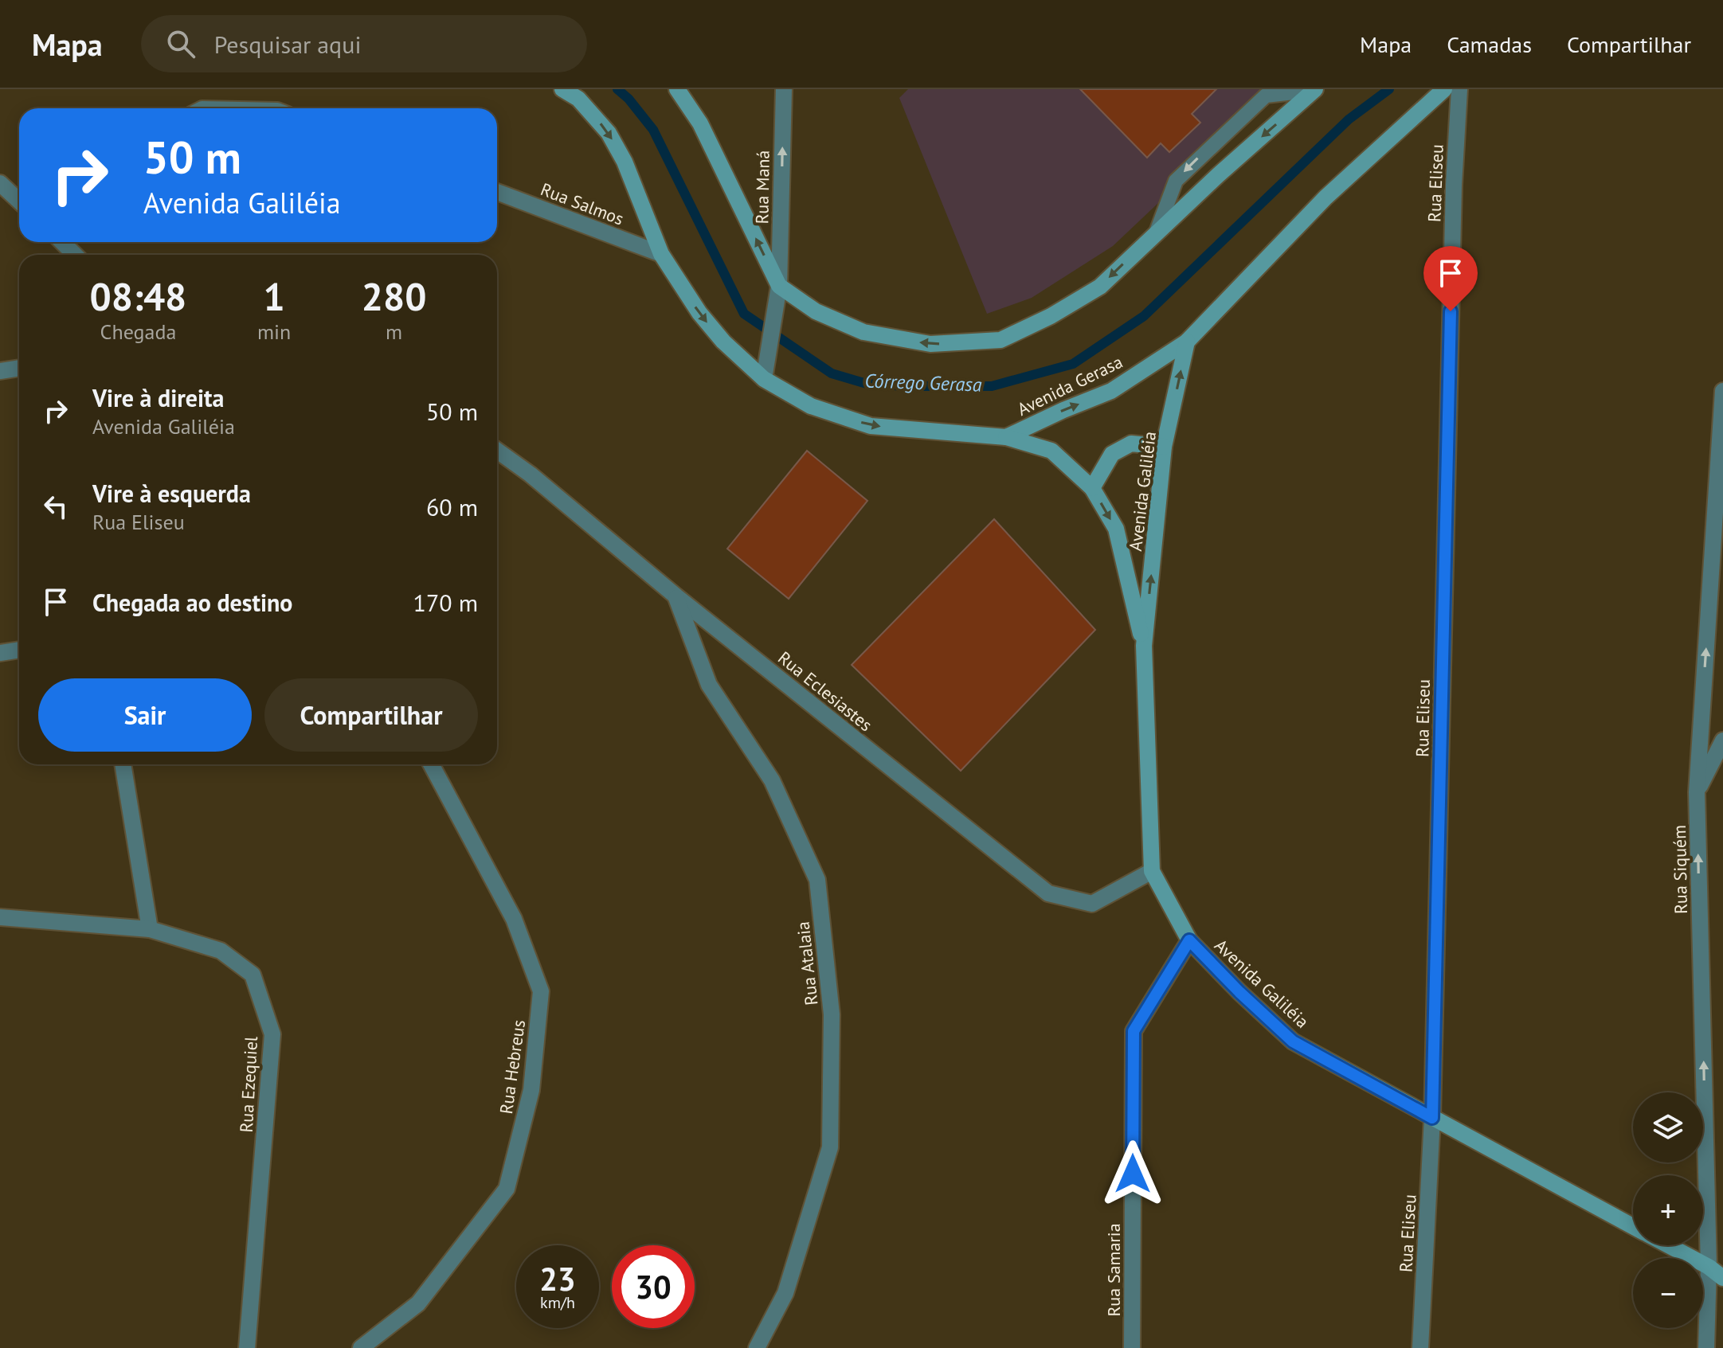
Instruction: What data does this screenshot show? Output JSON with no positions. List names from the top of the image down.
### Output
{
  "streets": {
    "main road": ["Avenida Gerasa", "Avenida Galiléia"],
    "street": [
      "Rua Eliseu",
      "Rua Maná",
      "Rua Salmos",
      "Rua Eclesiastes",
      "Rua Siquém",
      "Rua Atalaia",
      "Rua Hebreus",
      "Rua Ezequiel",
      "Rua Samaria"
    ]
  },
  "crossings": [
    ["Rua Eliseu", "Avenida Galiléia"],
    ["Rua Salmos", "Avenida Gerasa"],
    ["Avenida Gerasa", "Avenida Galiléia"],
    ["Avenida Galiléia", "Rua Eclesiastes"],
    ["Avenida Galiléia", "Rua Siquém"],
    ["Avenida Galiléia", "Rua Samaria"],
    ["Rua Eclesiastes", "Rua Atalaia"]
  ],
  "one_way": ["Rua Maná", "Avenida Gerasa", "Rua Siquém"],
  "water": ["Córrego Gerasa"],
  "page": {
    "header": "Mapa",
    "search": "Pesquisar aqui",
    "nav": ["Mapa", "Camadas", "Compartilhar"],
    "turn": ["50 m", "Avenida Galiléia"],
    "eta": [
      "08:48",
      "Chegada",
      "1",
      "min",
      "280",
      "m"
    ],
    "list": [
      {
        "name": "Vire à direita",
        "note": "Avenida Galiléia",
        "value": "50 m"
      },
      {
        "name": "Vire à esquerda",
        "note": "Rua Eliseu",
        "value": "60 m"
      },
      {
        "name": "Chegada ao destino",
        "value": "170 m"
      }
    ],
    "buttons": ["Sair", "Compartilhar"],
    "map_buttons": ["+", "−"],
    "speed": "23 km/h",
    "limit": "30"
  }
}
